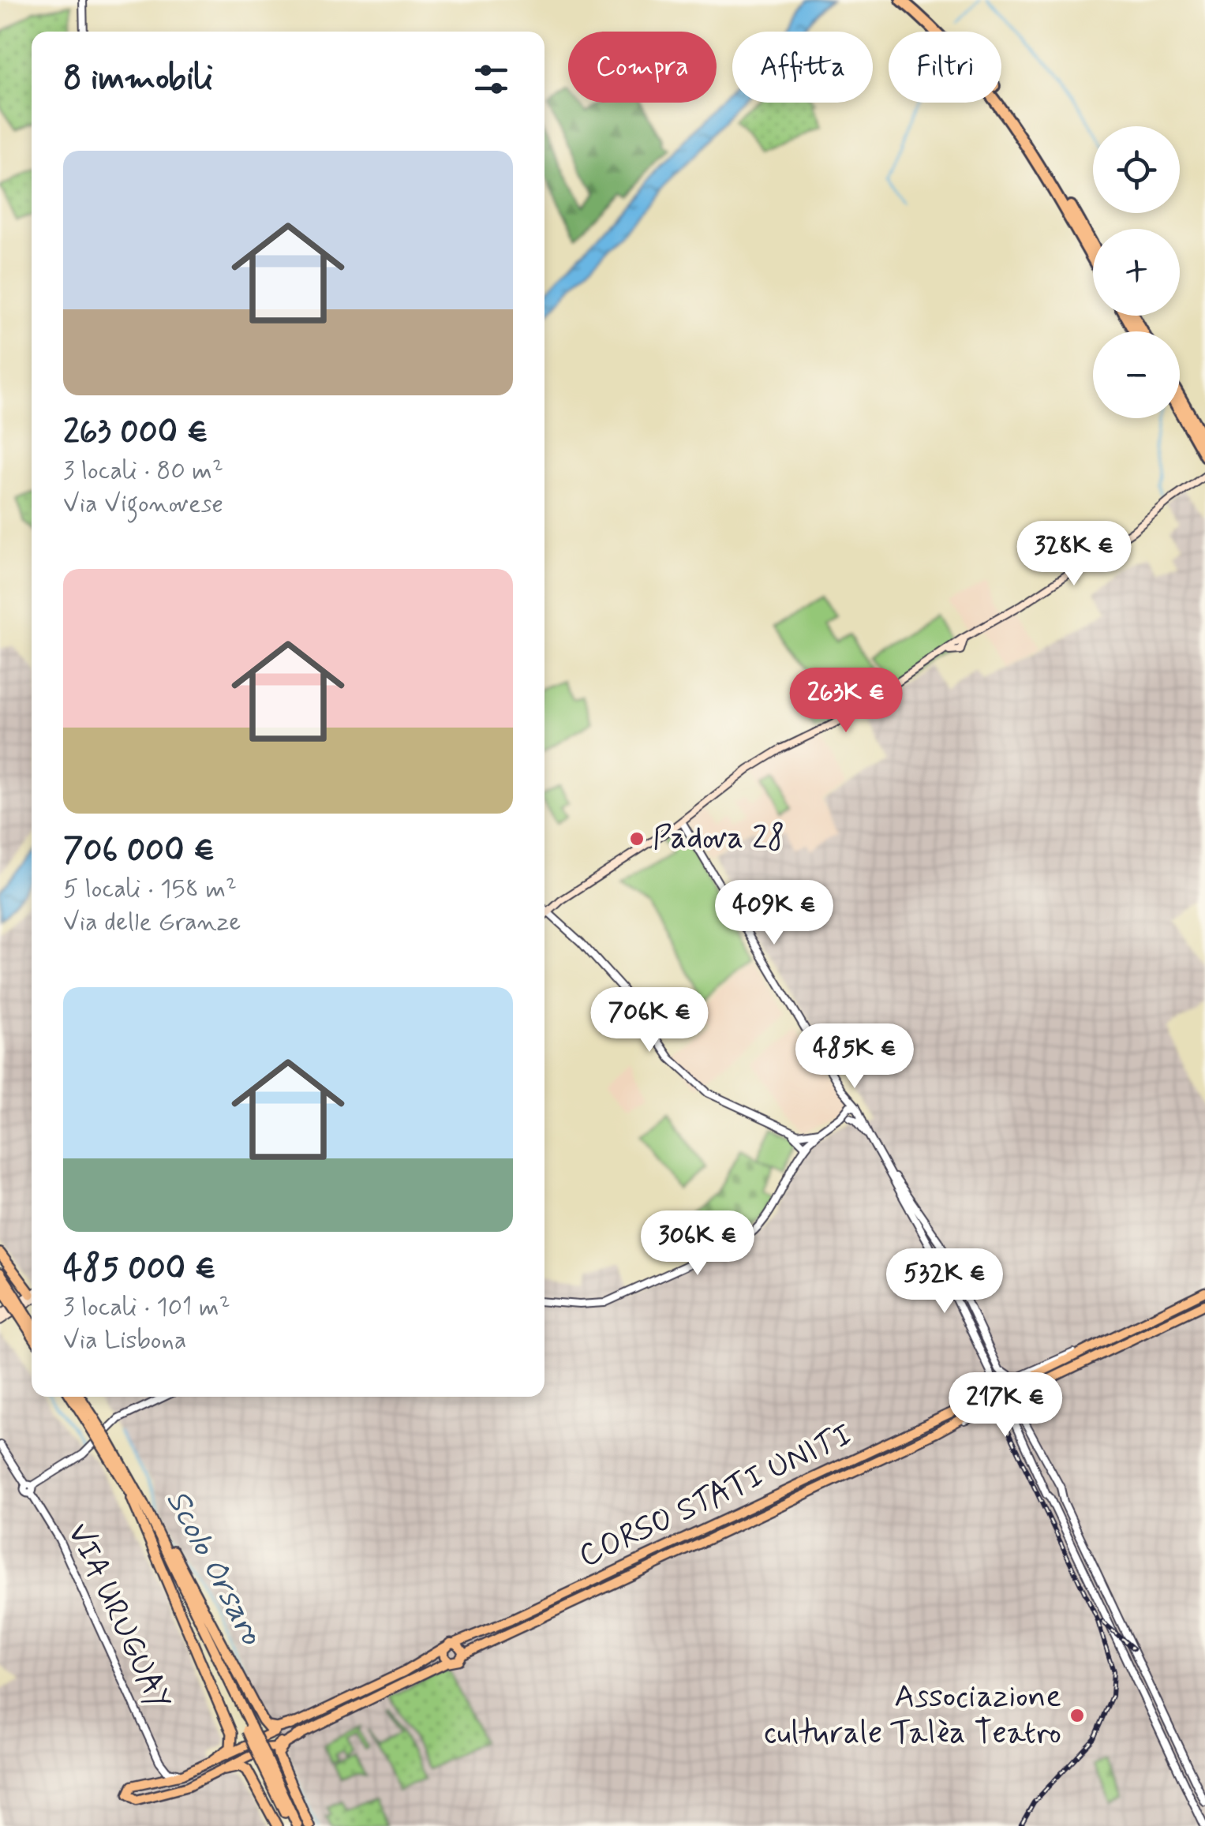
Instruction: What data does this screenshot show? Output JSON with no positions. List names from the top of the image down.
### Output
{
  "streets": {
    "main road": ["CORSO STATI UNITI"],
    "street": ["VIA URUGUAY"]
  },
  "water": ["Scolo Orsaro"],
  "places": ["Padova 28", "Associazione culturale Talèa Teatro"],
  "page": {
    "chip": ["Compra", "Affitta", "Filtri"],
    "heading": "8 immobili",
    "map_buttons": ["+", "−"],
    "list": [
      {
        "name": "263 000 €",
        "note": "3 locali · 80 m² · Via Vigonovese"
      },
      {
        "name": "706 000 €",
        "note": "5 locali · 158 m² · Via delle Granze"
      },
      {
        "name": "485 000 €",
        "note": "3 locali · 101 m² · Via Lisbona"
      }
    ],
    "price": [
      "328K €",
      "263K €",
      "409K €",
      "706K €",
      "485K €",
      "306K €",
      "532K €",
      "217K €"
    ]
  }
}
